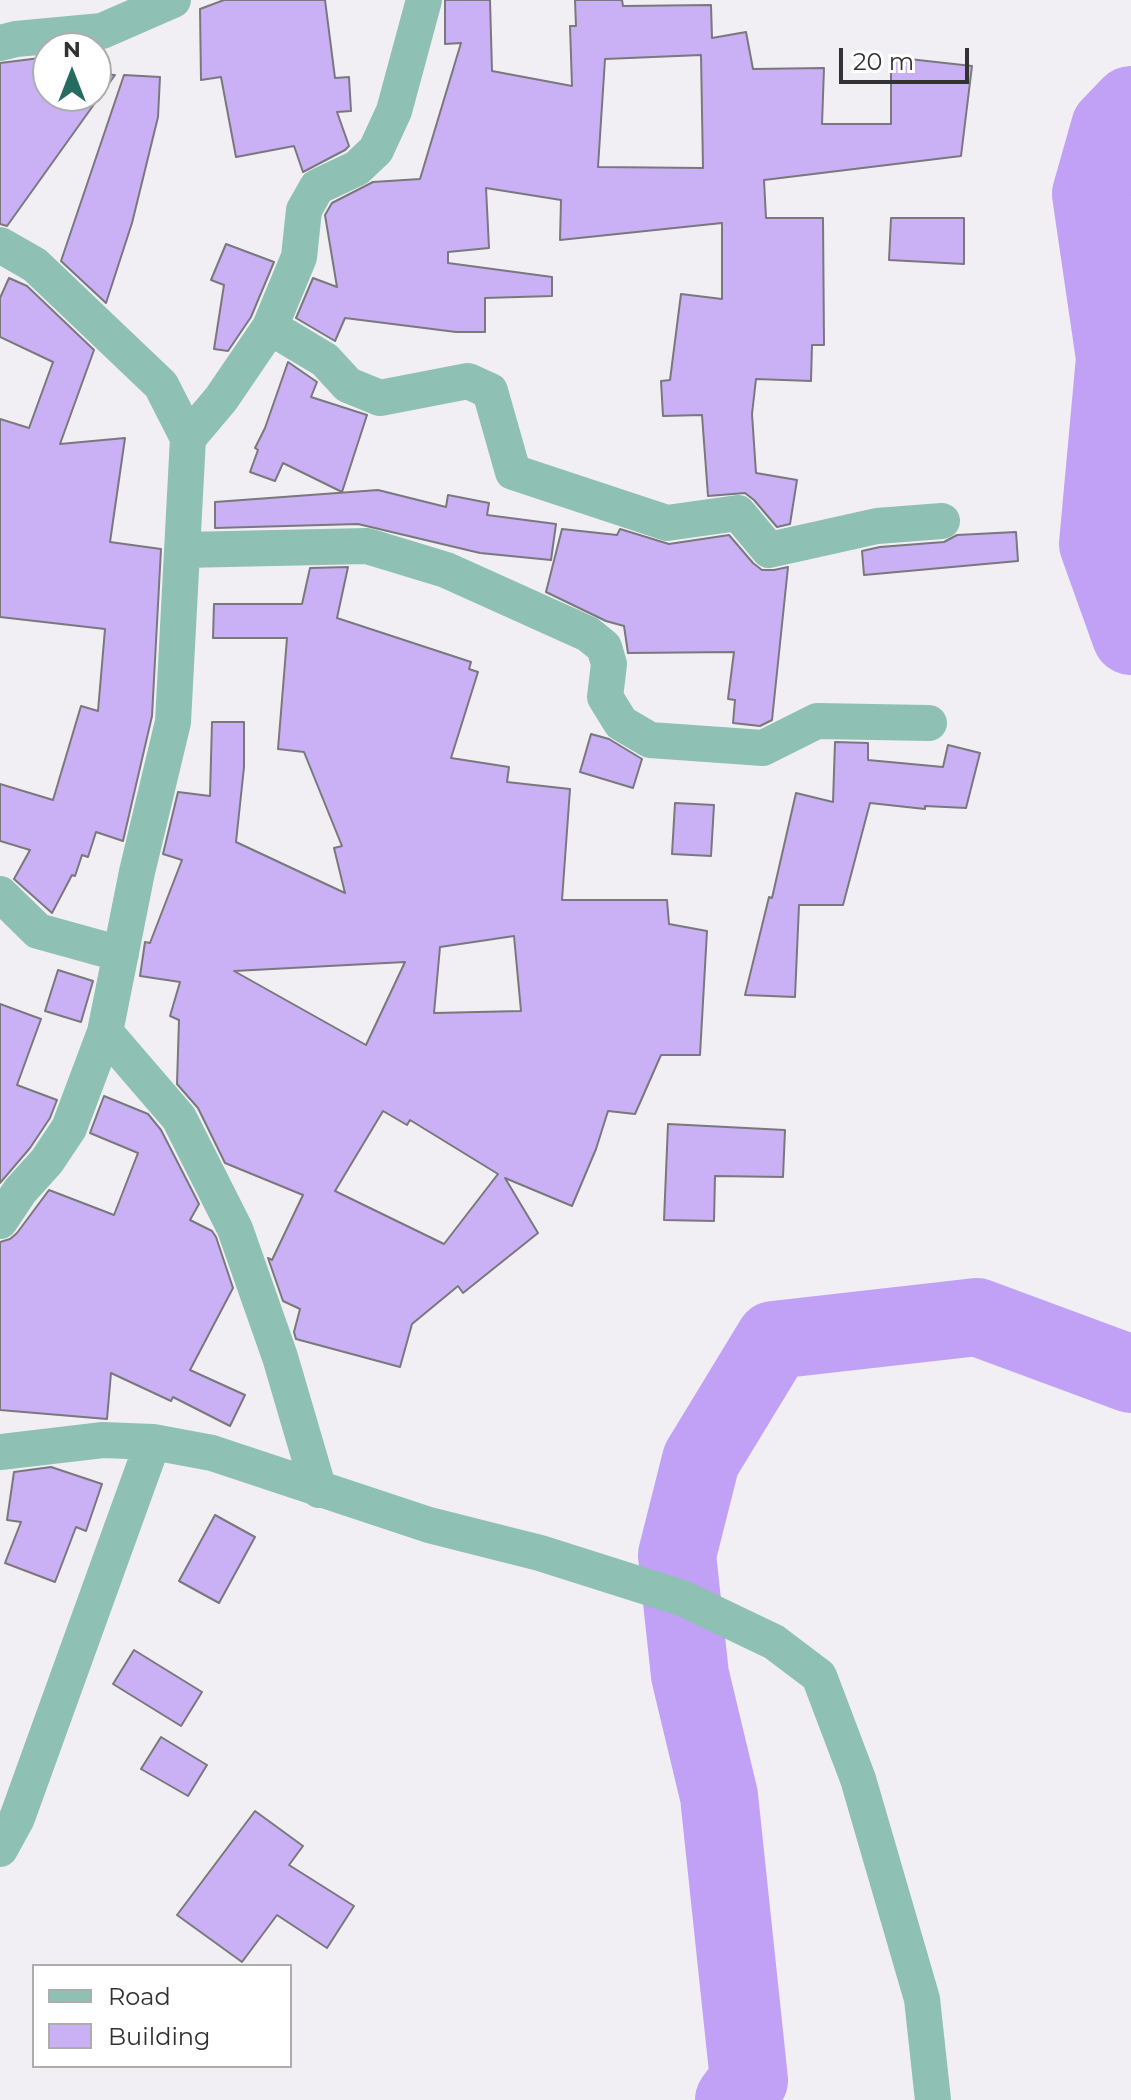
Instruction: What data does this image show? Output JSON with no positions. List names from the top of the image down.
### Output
{
  "legend": ["Road", "Building"],
  "scale_bar": "20 m",
  "north": "top"
}
